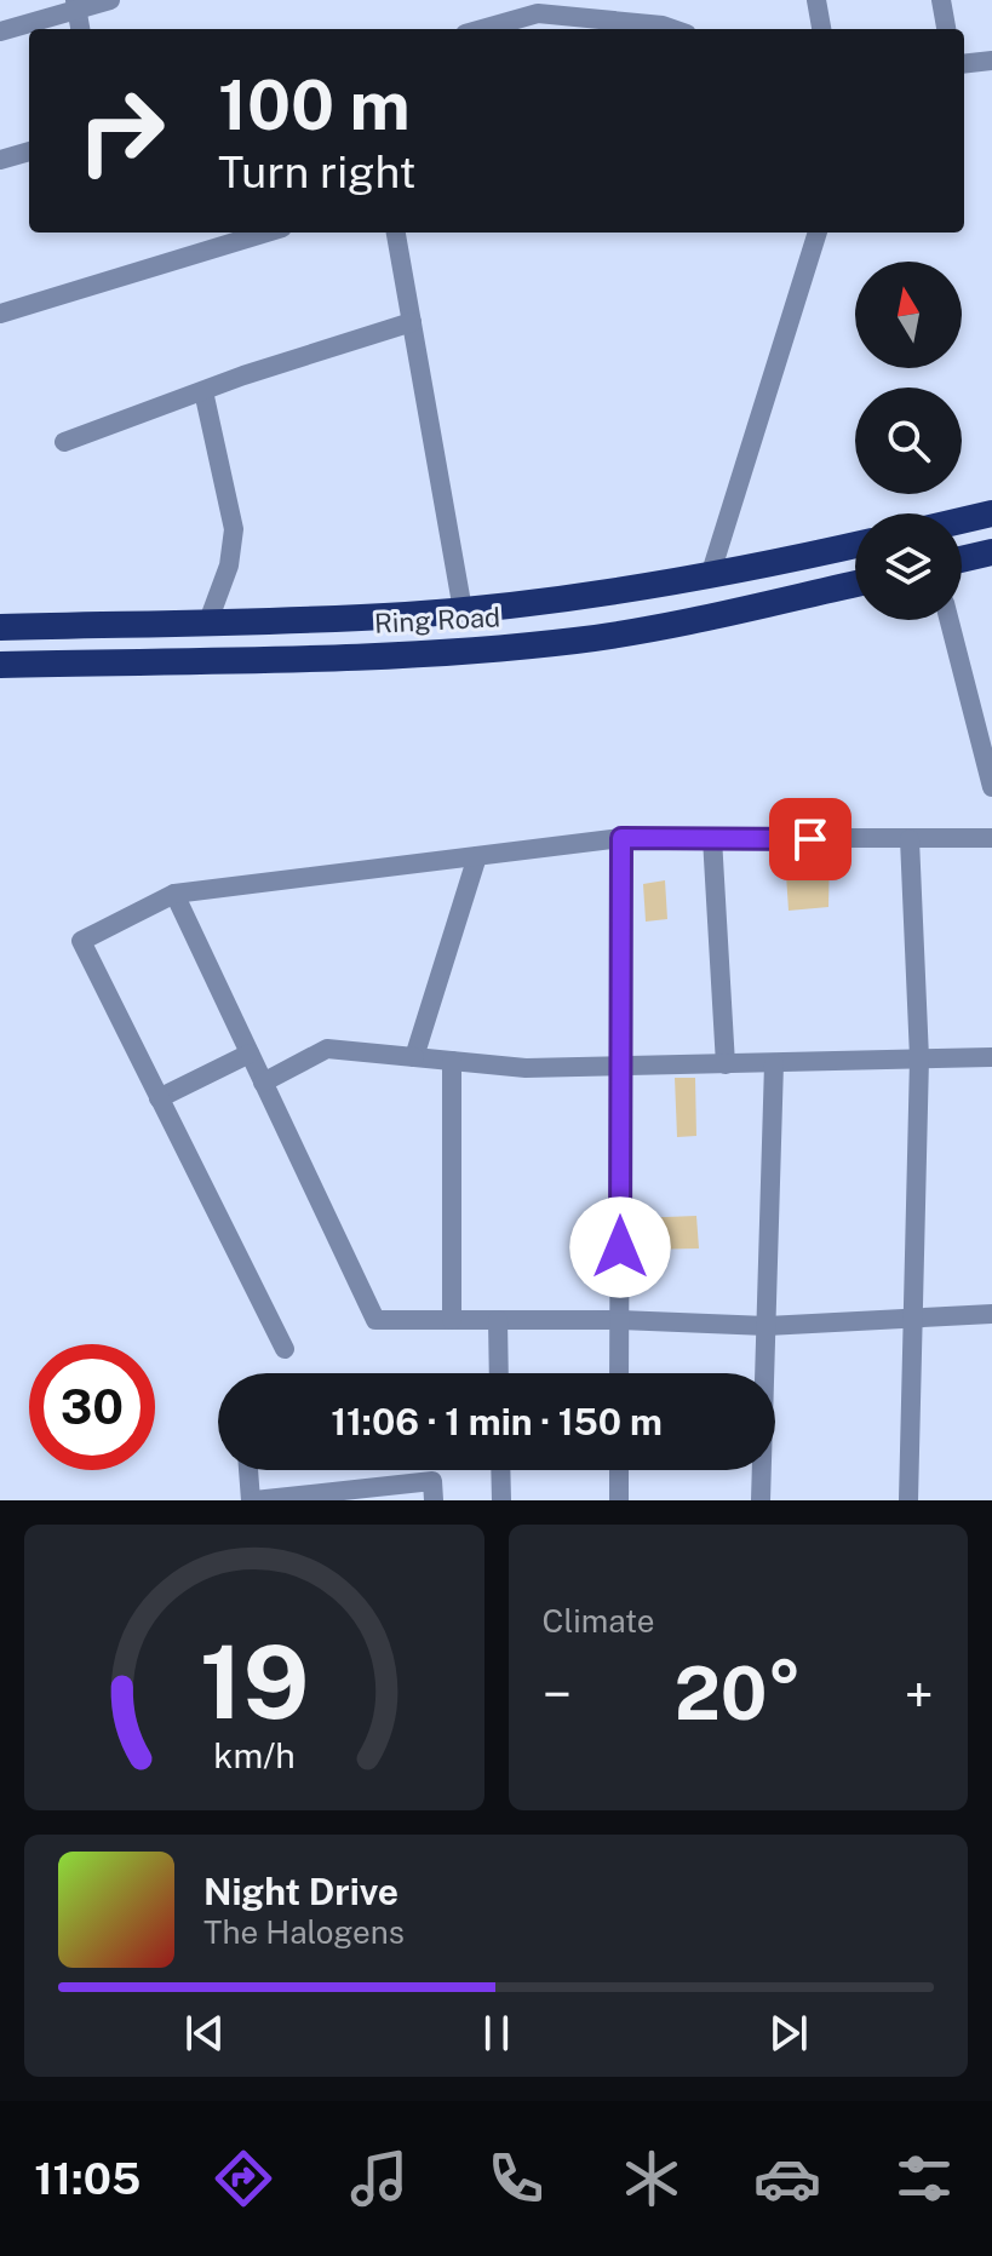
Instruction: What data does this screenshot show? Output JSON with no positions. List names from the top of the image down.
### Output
{
  "streets": {
    "highway": ["Ring Road"]
  },
  "north": "top",
  "page": {
    "turn": ["100 m", "Turn right"],
    "limit": "30",
    "trip": "11:06 · 1 min · 150 m",
    "tile": "Climate",
    "heat": ["−", "20°", "+"],
    "song": ["Night Drive", "The Halogens"],
    "tabs": "11:05",
    "gauge": ["19", "km/h"]
  }
}
